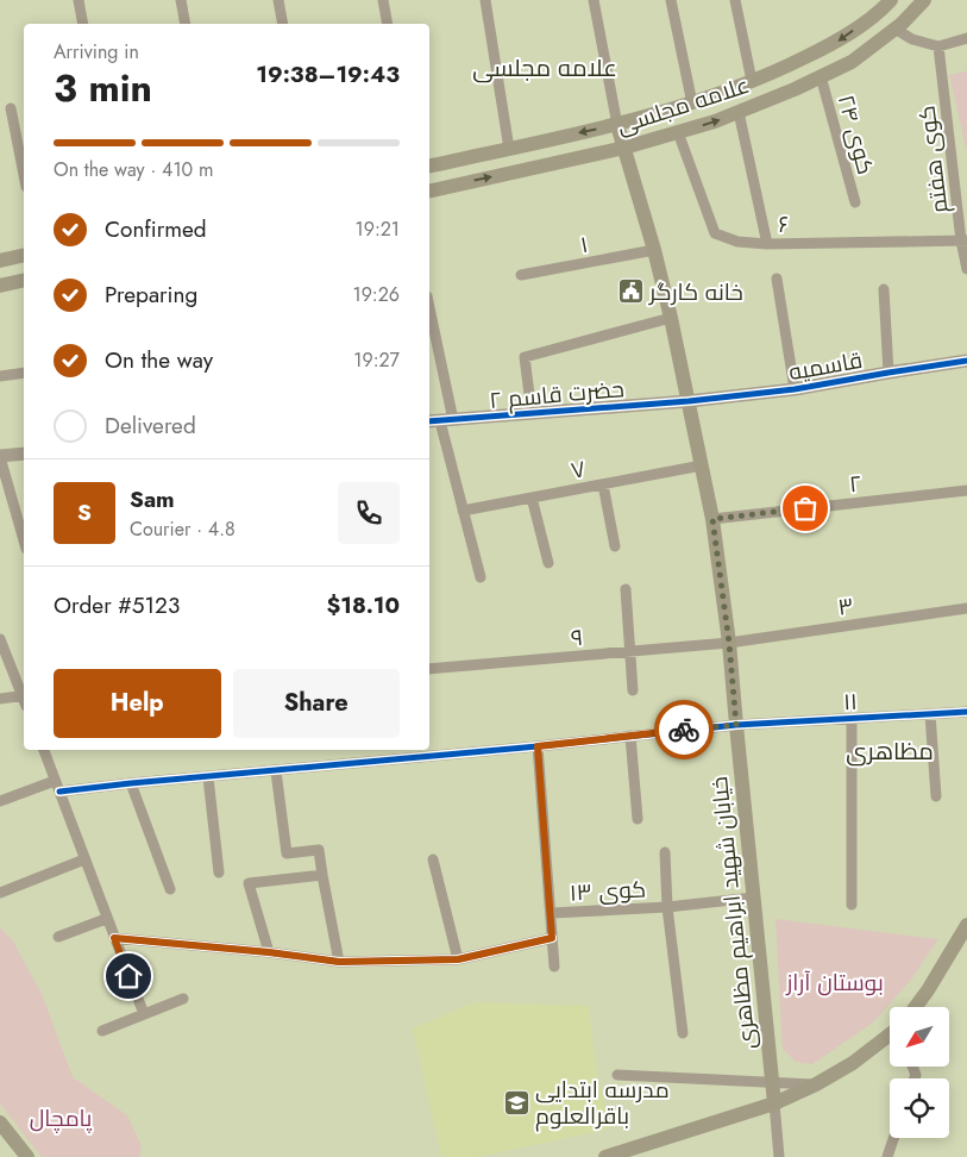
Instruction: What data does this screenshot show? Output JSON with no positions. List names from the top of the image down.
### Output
{
  "streets": {
    "main road": ["علامه مجلسی", "خیابان شهید ابراهیم مظاهری"],
    "street": [
      "کوی ۲۴",
      "کوی هفتم",
      "۶",
      "۱",
      "قاسمیه",
      "۲ حضرت قاسم",
      "۷",
      "۲",
      "۳",
      "۹",
      "۱۱",
      "کوی ۱۳"
    ]
  },
  "crossings": [
    ["علامه مجلسی", "کوی ۲۴"],
    ["علامه مجلسی", "۶"],
    ["علامه مجلسی", "خیابان شهید ابراهیم مظاهری"],
    ["کوی هفتم", "۶"],
    ["۱", "خیابان شهید ابراهیم مظاهری"],
    ["قاسمیه", "۲ حضرت قاسم"],
    ["قاسمیه", "خیابان شهید ابراهیم مظاهری"],
    ["۲ حضرت قاسم", "خیابان شهید ابراهیم مظاهری"],
    ["۷", "خیابان شهید ابراهیم مظاهری"],
    ["۲", "خیابان شهید ابراهیم مظاهری"],
    ["۳", "۹"],
    ["۳", "خیابان شهید ابراهیم مظاهری"],
    ["۹", "خیابان شهید ابراهیم مظاهری"],
    ["۱۱", "خیابان شهید ابراهیم مظاهری"],
    ["کوی ۱۳", "خیابان شهید ابراهیم مظاهری"]
  ],
  "districts": ["علامه مجلسی", "مظاهری"],
  "parks": ["بوستان آراز", "پامچال"],
  "places": {
    "public building": ["خانه کارگر"],
    "school or university": ["مدرسه ابتدایی باقرالعلوم"]
  },
  "north": "bottom left",
  "page": {
    "heading": ["3 min", "Arriving in", "19:38–19:43"],
    "panel": [
      "Sam",
      "Courier · 4.8",
      "Order #5123",
      "$18.10"
    ],
    "bar": "On the way · 410 m",
    "list": [
      ["Confirmed", "19:21"],
      ["Preparing", "19:26"],
      ["On the way", "19:27"],
      "Delivered"
    ],
    "round": "S",
    "buttons": ["Help", "Share"]
  }
}
